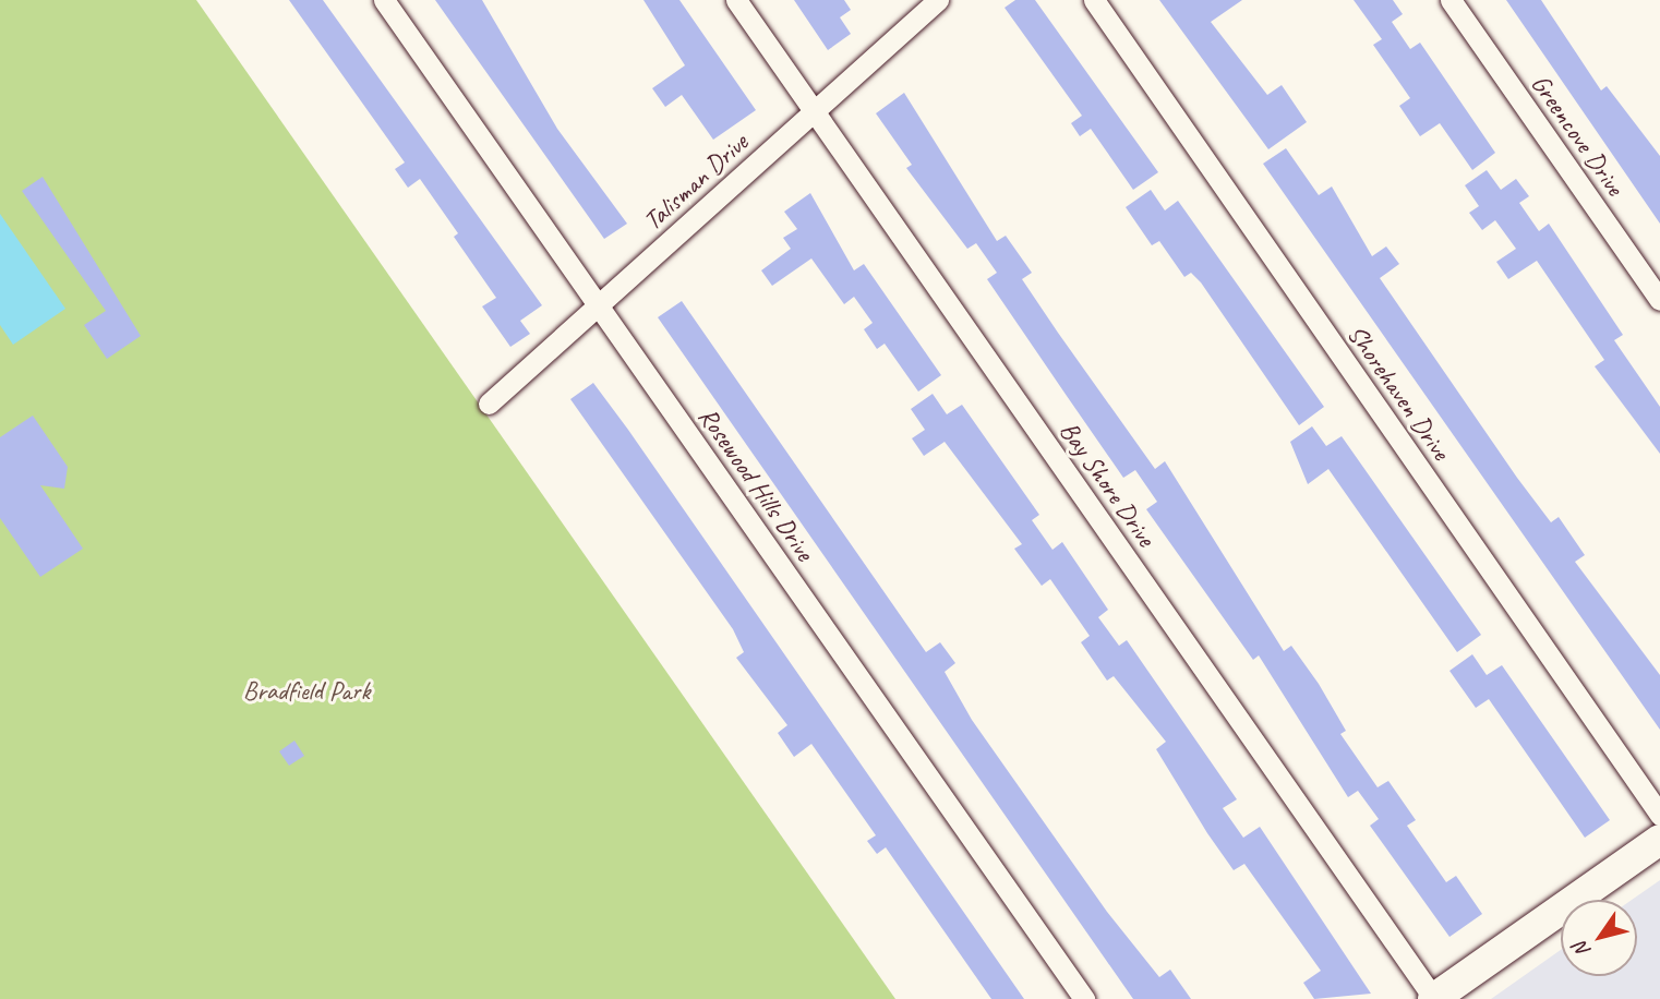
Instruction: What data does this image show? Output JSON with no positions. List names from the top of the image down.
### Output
{
  "streets": {
    "street": [
      "Greencove Drive",
      "Talisman Drive",
      "Shorehaven Drive",
      "Rosewood Hills Drive",
      "Bay Shore Drive"
    ]
  },
  "crossings": [
    ["Talisman Drive", "Rosewood Hills Drive"],
    ["Talisman Drive", "Bay Shore Drive"]
  ],
  "parks": ["Bradfield Park"],
  "north": "bottom left"
}
